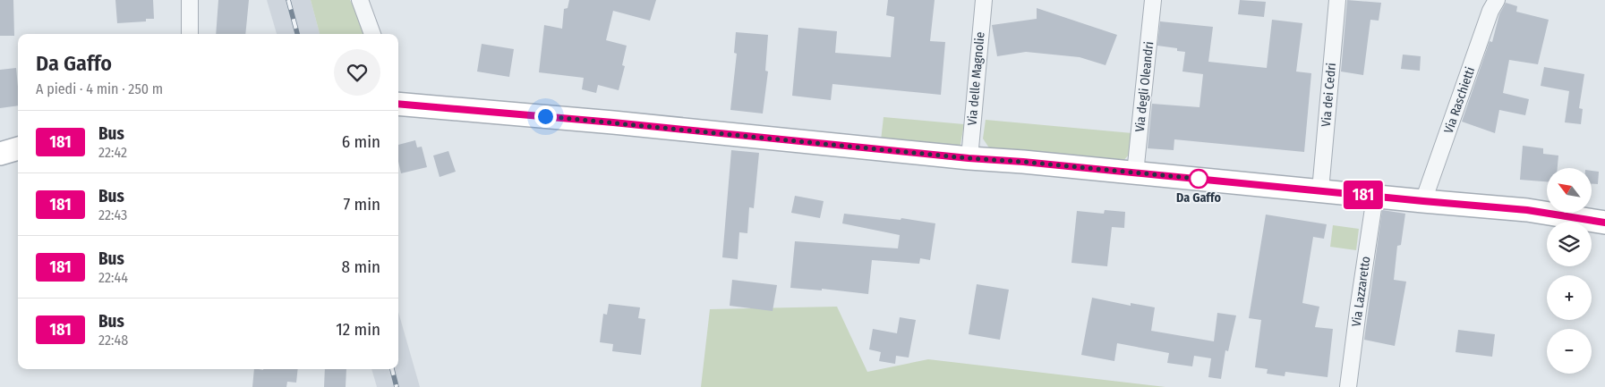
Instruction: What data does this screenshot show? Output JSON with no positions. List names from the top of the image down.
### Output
{
  "streets": {
    "street": [
      "Via delle Magnolie",
      "Via degli Oleandri",
      "Via dei Cedri",
      "Via Raschietti",
      "Via Lazzaretto"
    ]
  },
  "places": ["Da Gaffo"],
  "lines": ["bus line 181"],
  "north": "top left",
  "page": {
    "on_map": "181",
    "heading": ["Da Gaffo", "A piedi · 4 min · 250 m"],
    "list": [
      {
        "mark": "181",
        "name": "Bus",
        "note": "22:42",
        "value": "6 min"
      },
      {
        "mark": "181",
        "name": "Bus",
        "note": "22:43",
        "value": "7 min"
      },
      {
        "mark": "181",
        "name": "Bus",
        "note": "22:44",
        "value": "8 min"
      },
      {
        "mark": "181",
        "name": "Bus",
        "note": "22:48",
        "value": "12 min"
      }
    ],
    "map_buttons": ["+", "−"]
  }
}
